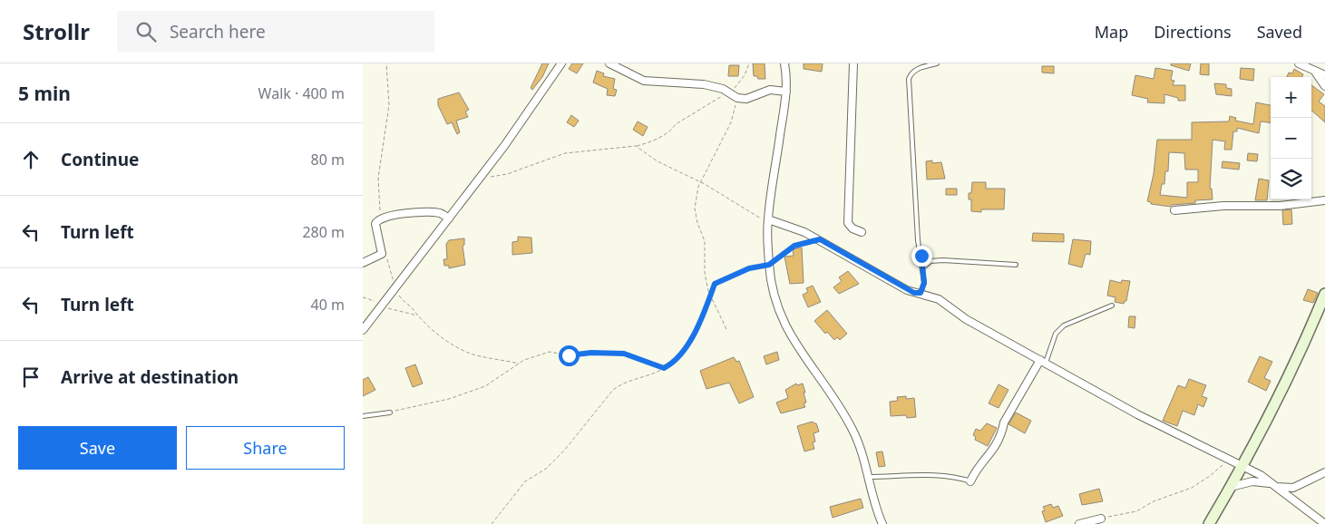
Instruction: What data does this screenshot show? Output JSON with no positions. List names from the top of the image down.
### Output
{
  "page": {
    "header": "Strollr",
    "search": "Search here",
    "nav": ["Map", "Directions", "Saved"],
    "heading": ["5 min", "Walk · 400 m"],
    "map_buttons": ["+", "−"],
    "list": [
      ["Continue", "80 m"],
      ["Turn left", "280 m"],
      ["Turn left", "40 m"],
      "Arrive at destination"
    ],
    "buttons": ["Save", "Share"]
  }
}
